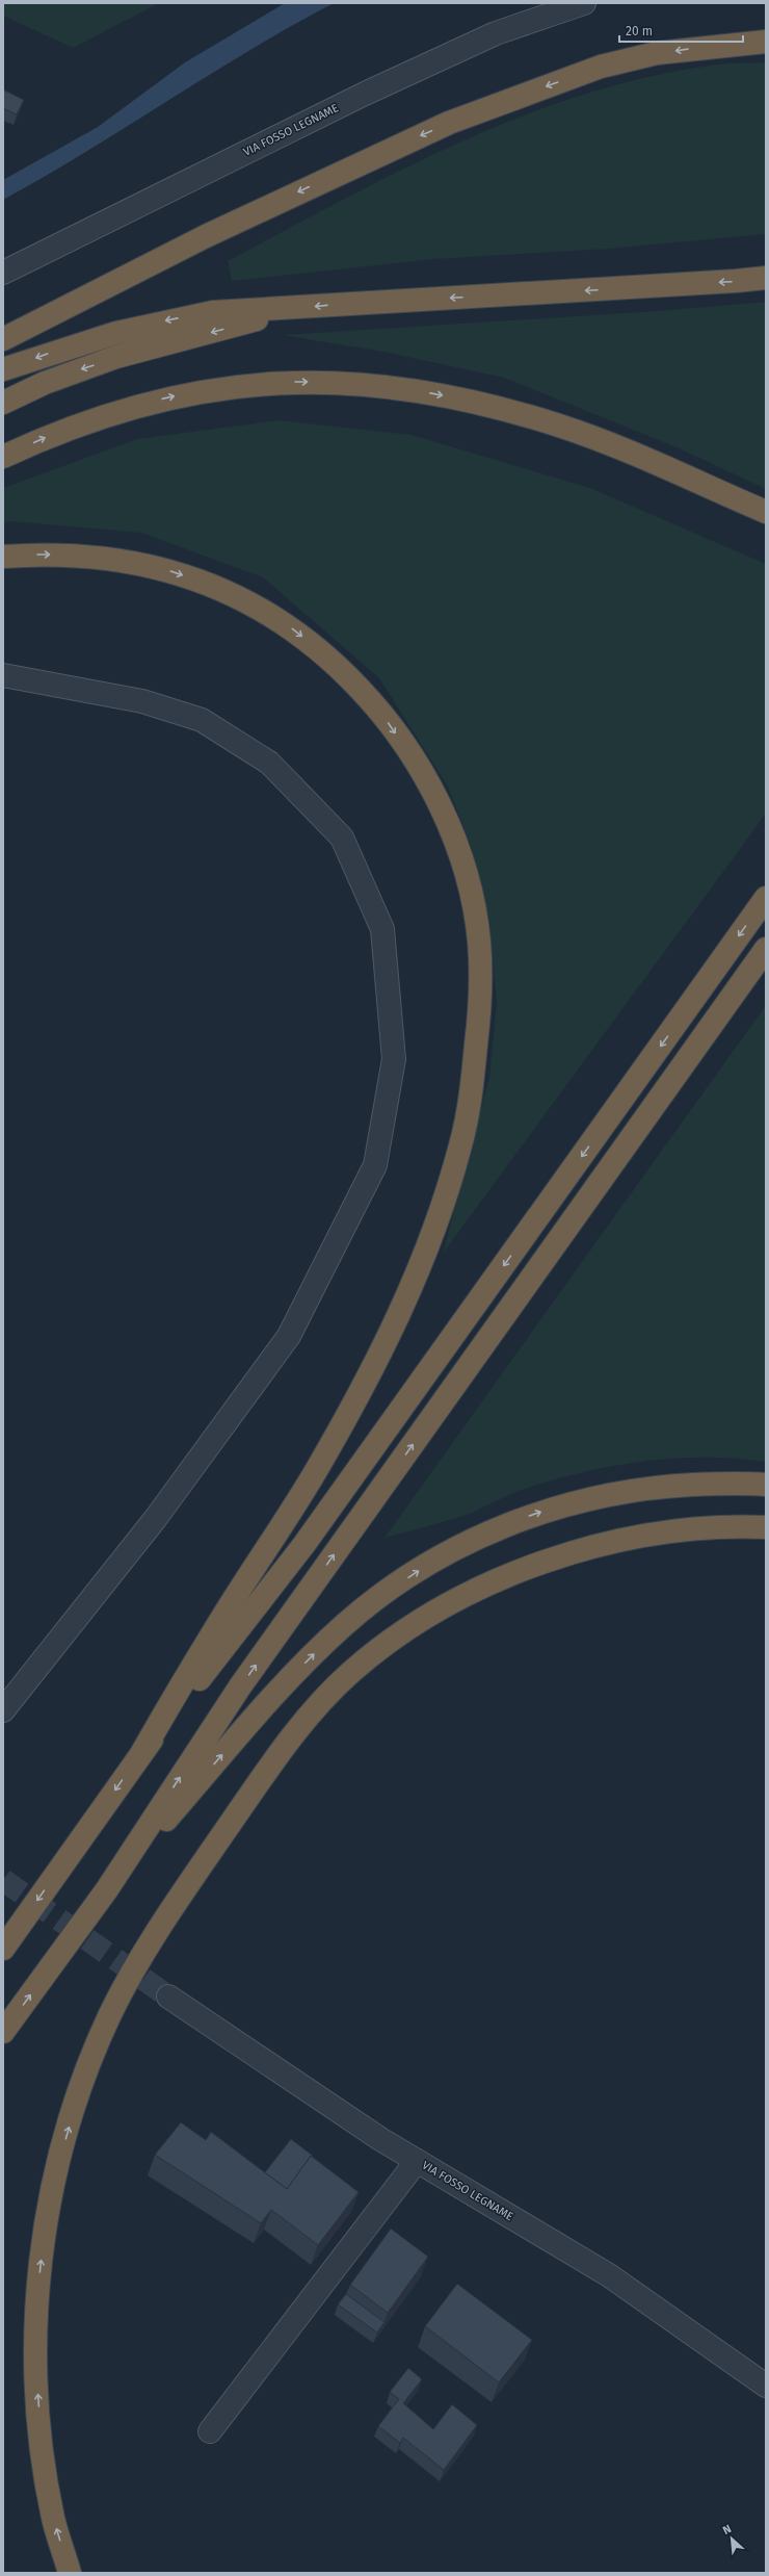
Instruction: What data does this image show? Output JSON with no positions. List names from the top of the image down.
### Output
{
  "streets": {
    "street": ["VIA FOSSO LEGNAME"]
  },
  "scale_bar": "20 m",
  "north": "top left"
}
